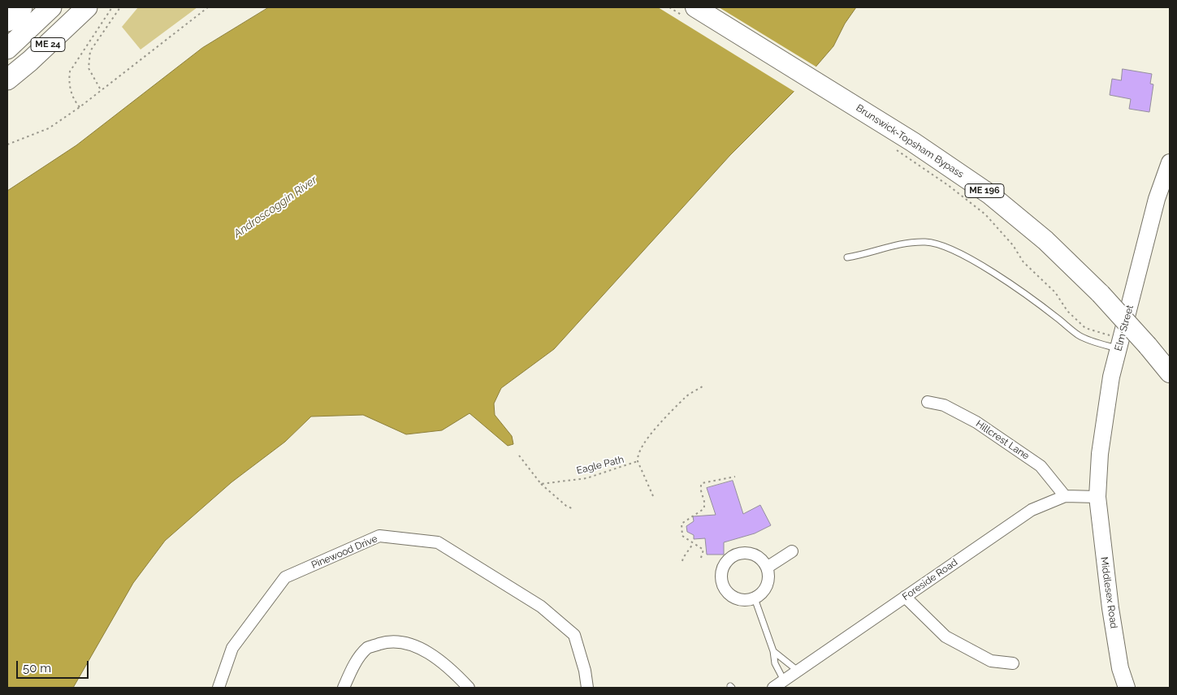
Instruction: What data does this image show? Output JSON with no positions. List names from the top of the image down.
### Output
{
  "streets": {
    "highway": ["ME 24", "Brunswick-Topsham Bypass", "ME 196"],
    "main road": ["Elm Street", "Middlesex Road"],
    "street": ["Hillcrest Lane", "Pinewood Drive", "Foreside Road"],
    "path": ["Eagle Path"]
  },
  "crossings": [
    ["Elm Street", "Foreside Road"],
    ["Elm Street", "Middlesex Road"],
    ["Hillcrest Lane", "Foreside Road"],
    ["Foreside Road", "Middlesex Road"]
  ],
  "water": ["Androscoggin River"],
  "scale_bar": "50 m"
}
